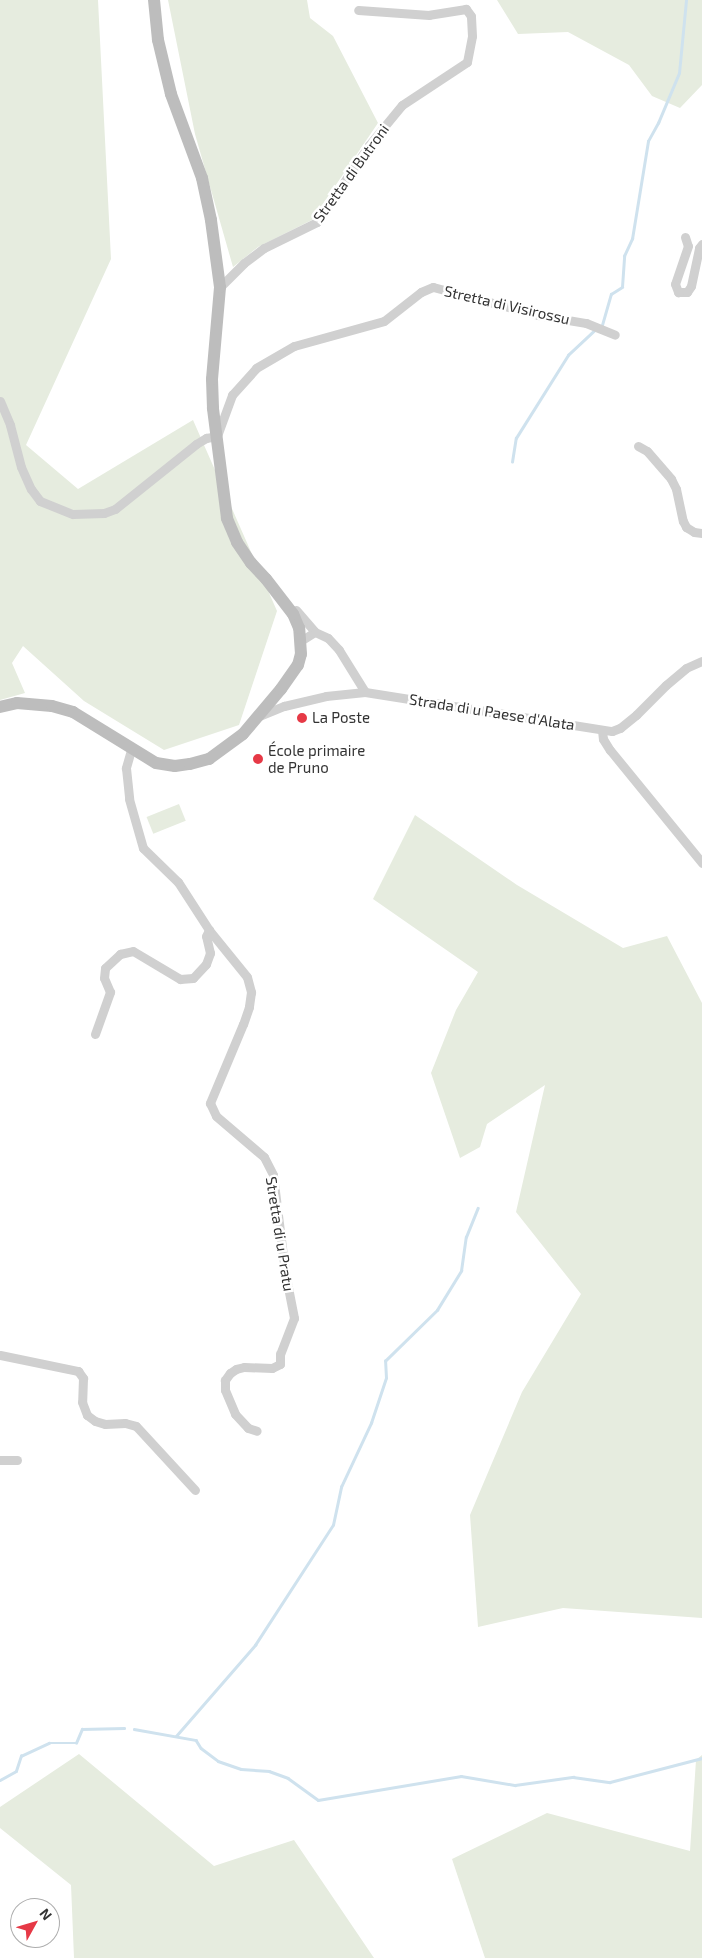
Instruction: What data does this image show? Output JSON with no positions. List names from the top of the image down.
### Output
{
  "streets": {
    "street": [
      "Stretta di Butroni",
      "Stretta di Visirossu",
      "Strada di u Paese d'Alata",
      "Stretta di u Pratu"
    ]
  },
  "places": ["La Poste", "École primaire de Pruno"],
  "north": "top right"
}
